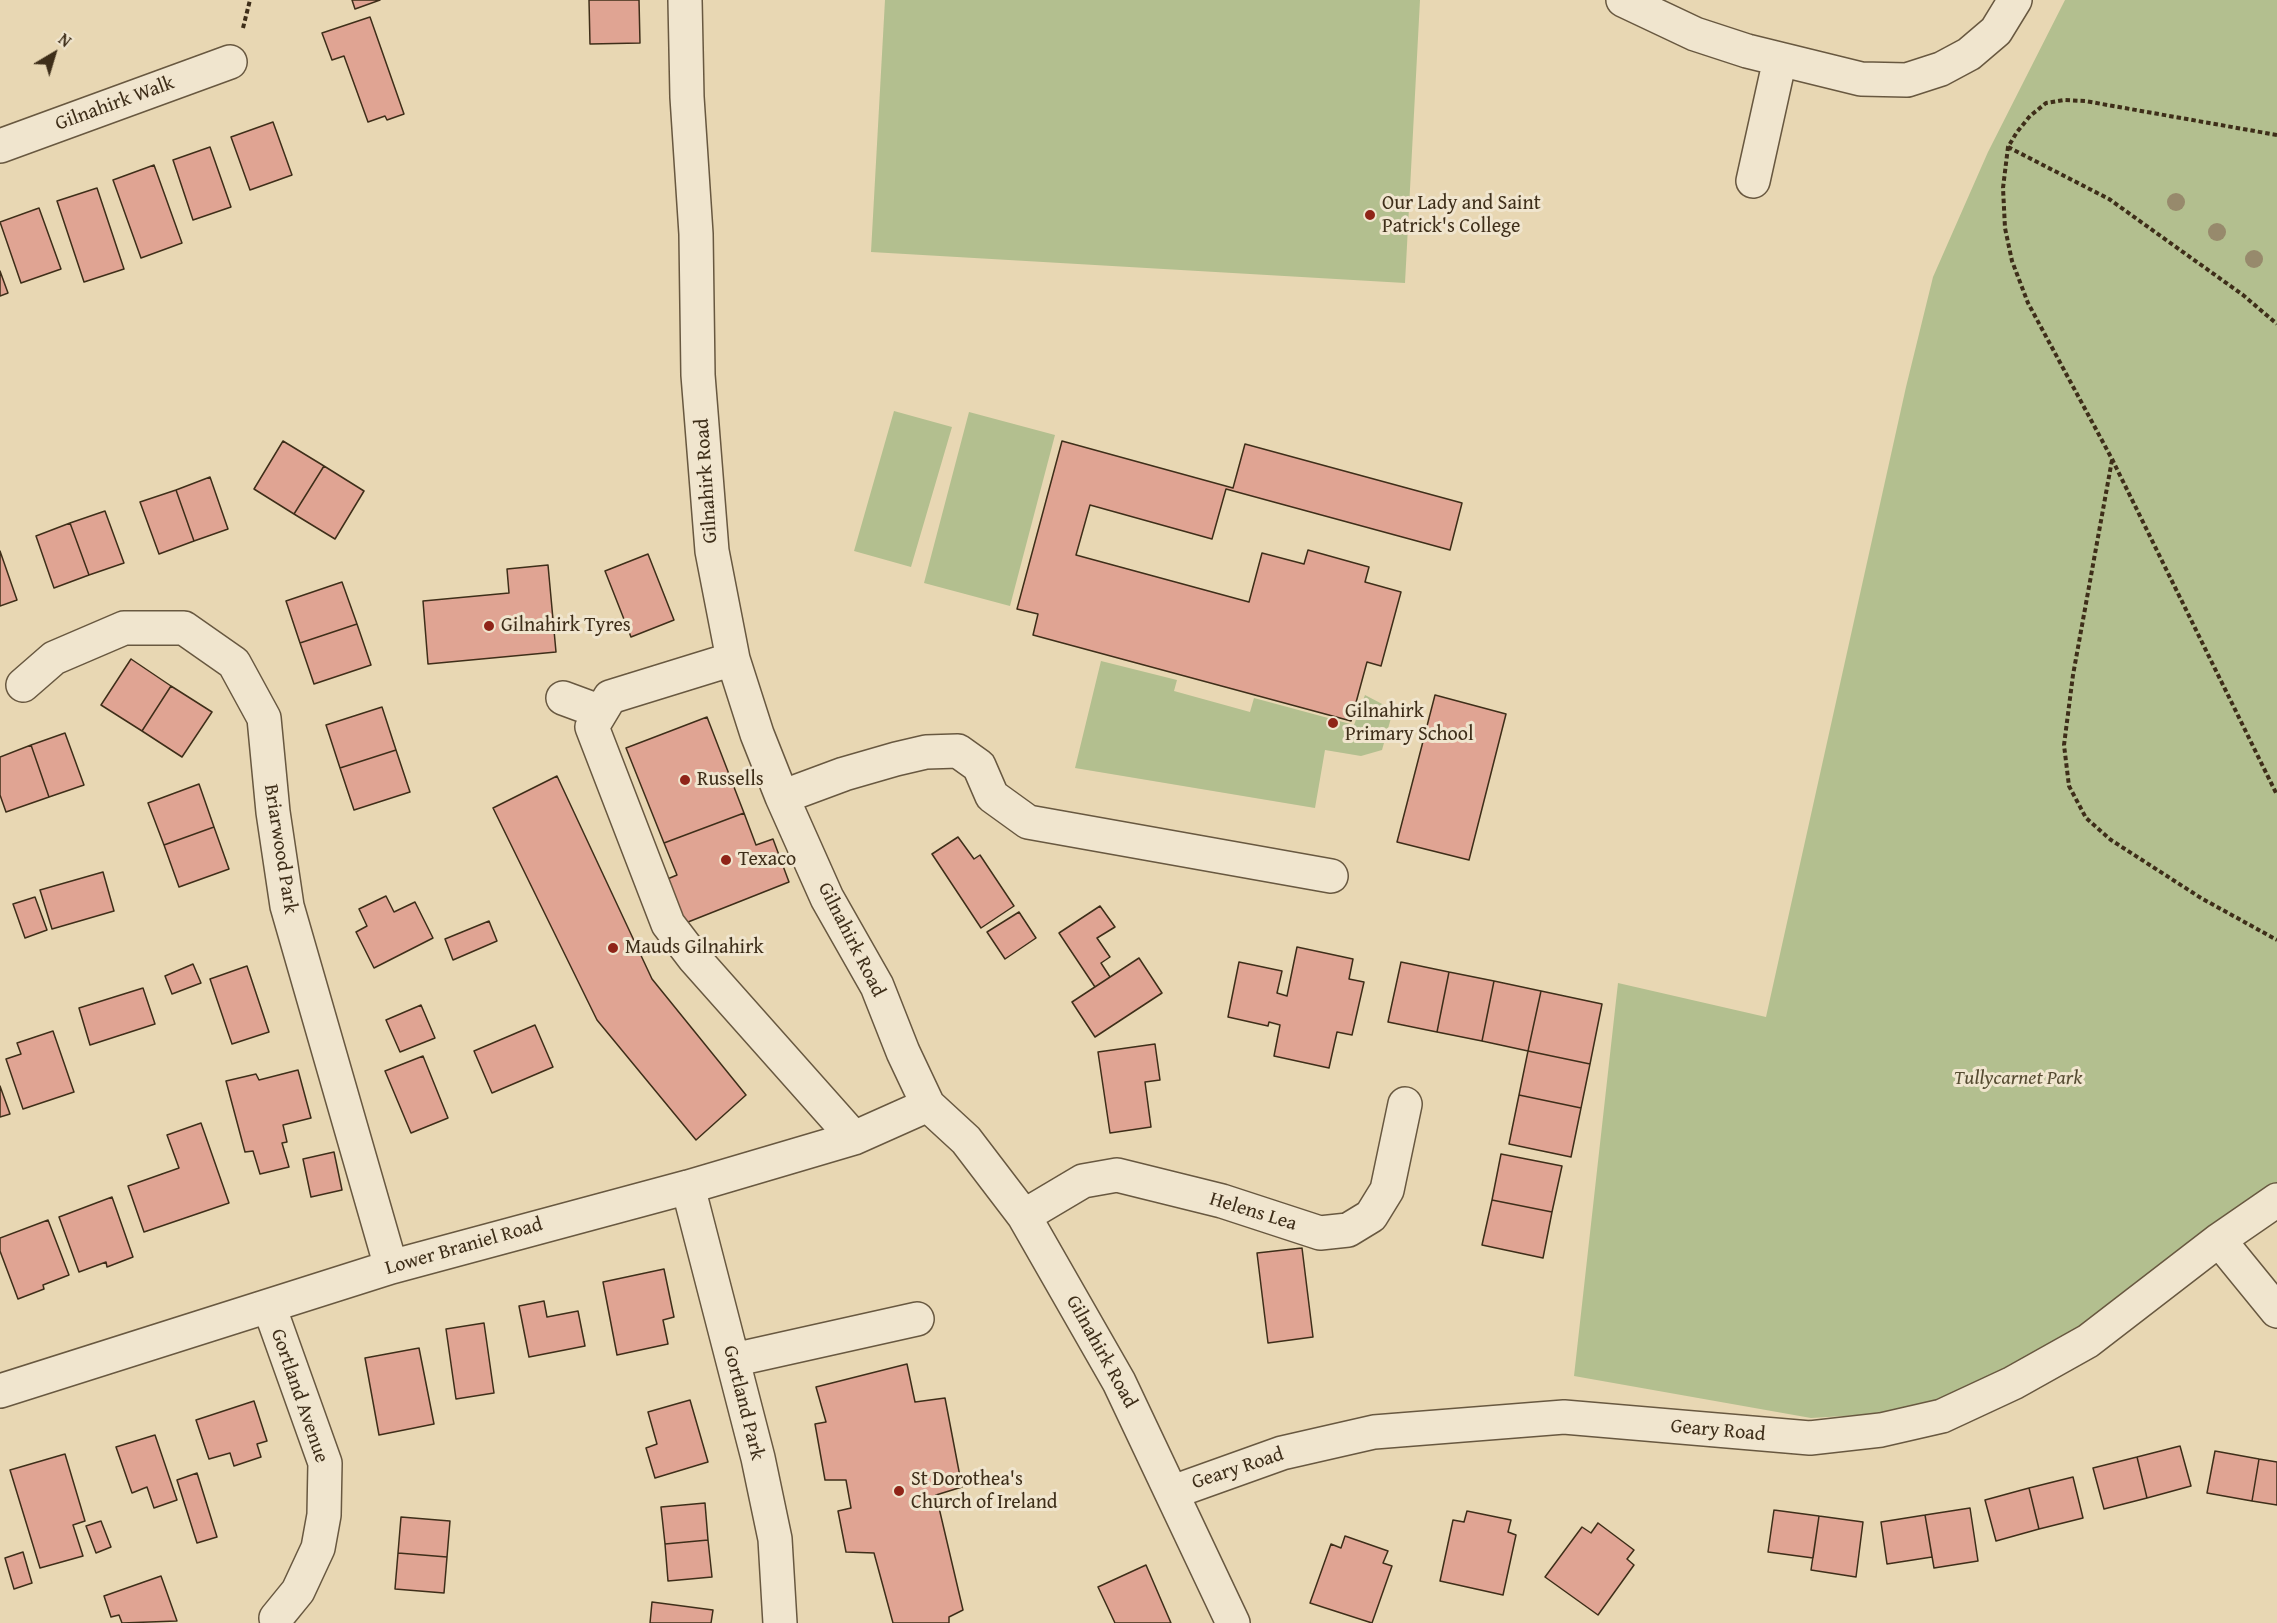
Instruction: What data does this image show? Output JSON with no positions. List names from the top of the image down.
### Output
{
  "streets": {
    "street": [
      "Gilnahirk Walk",
      "Gilnahirk Road",
      "Briarwood Park",
      "Helens Lea",
      "Lower Braniel Road",
      "Gortland Avenue",
      "Gortland Park",
      "Geary Road"
    ]
  },
  "crossings": [
    ["Gilnahirk Road", "Helens Lea"],
    ["Gilnahirk Road", "Lower Braniel Road"],
    ["Gilnahirk Road", "Geary Road"],
    ["Briarwood Park", "Lower Braniel Road"],
    ["Lower Braniel Road", "Gortland Avenue"],
    ["Lower Braniel Road", "Gortland Park"]
  ],
  "parks": ["Tullycarnet Park"],
  "places": [
    "Our Lady and Saint Patrick's College",
    "Gilnahirk Tyres",
    "Gilnahirk Primary School",
    "Russells",
    "Texaco",
    "Mauds Gilnahirk",
    "St Dorothea's Church of Ireland"
  ],
  "north": "top right"
}
